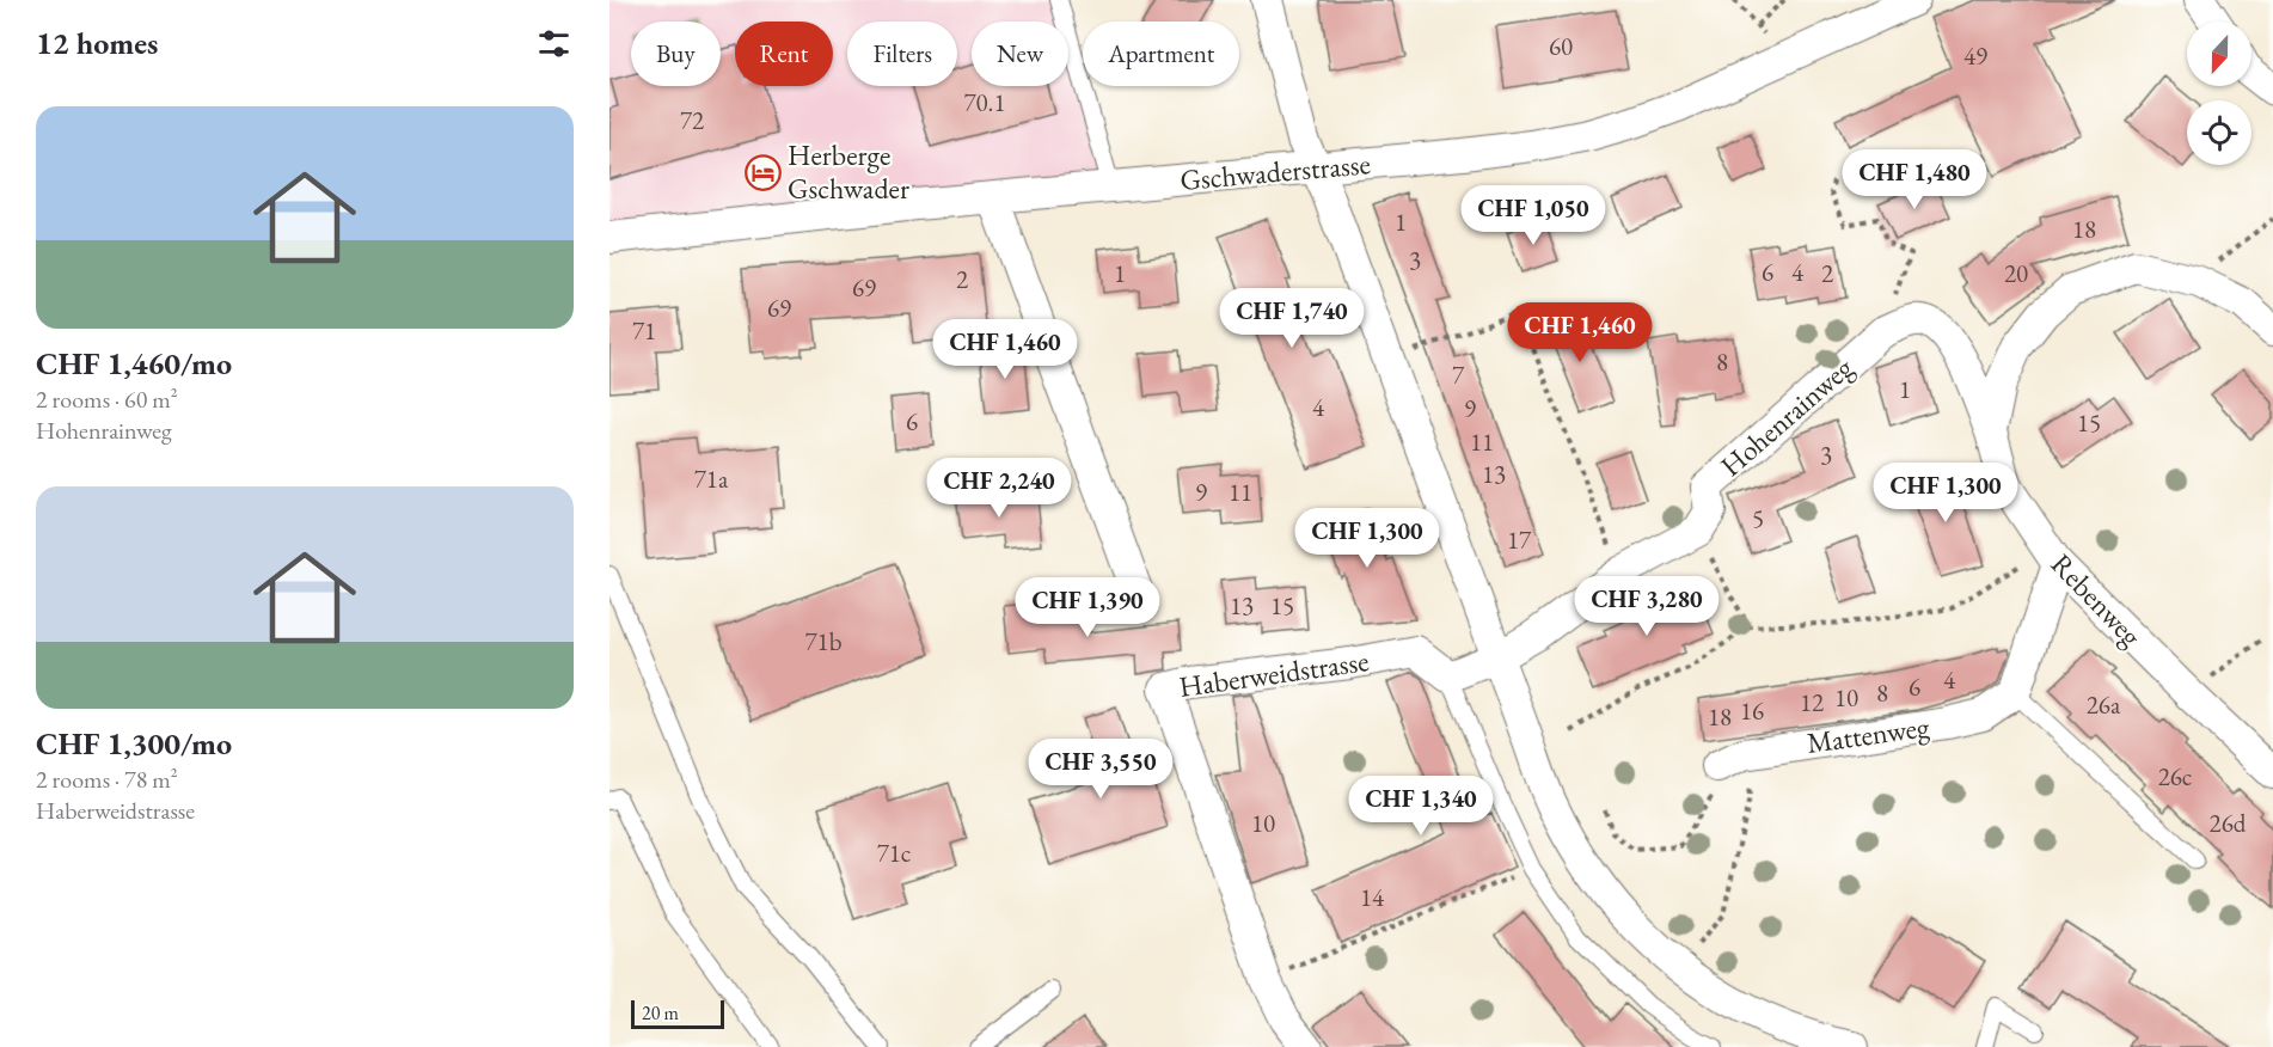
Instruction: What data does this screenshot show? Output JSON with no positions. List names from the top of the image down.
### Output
{
  "streets": {
    "street": [
      "Gschwaderstrasse",
      "Hohenrainweg",
      "Rebenweg",
      "Haberweidstrasse",
      "Mattenweg"
    ]
  },
  "crossings": [
    ["Hohenrainweg", "Rebenweg"]
  ],
  "places": {
    "hotel": ["Herberge Gschwader"]
  },
  "house_numbers": [
    "60",
    "49",
    "70.1",
    "72",
    "1",
    "18",
    "3",
    "6",
    "4",
    "1",
    "2",
    "20",
    "2",
    "69",
    "69",
    "71",
    "8",
    "7",
    "1",
    "4",
    "9",
    "6",
    "15",
    "11",
    "3",
    "13",
    "71a",
    "9",
    "11",
    "5",
    "17",
    "13",
    "15",
    "71b",
    "4",
    "6",
    "8",
    "10",
    "12",
    "26a",
    "16",
    "18",
    "26c",
    "10",
    "26d",
    "71c",
    "14"
  ],
  "scale_bar": "20 m",
  "north": "bottom",
  "page": {
    "heading": "12 homes",
    "chip": [
      "Buy",
      "Rent",
      "Filters",
      "New",
      "Apartment"
    ],
    "list": [
      {
        "name": "CHF 1,460/mo",
        "note": "2 rooms · 60 m² · Hohenrainweg"
      },
      {
        "name": "CHF 1,300/mo",
        "note": "2 rooms · 78 m² · Haberweidstrasse"
      }
    ],
    "price": [
      "CHF 1,480",
      "CHF 1,050",
      "CHF 1,740",
      "CHF 1,460",
      "CHF 1,460",
      "CHF 2,240",
      "CHF 1,300",
      "CHF 1,300",
      "CHF 3,280",
      "CHF 1,390",
      "CHF 3,550",
      "CHF 1,340"
    ],
    "scale": "20 m"
  }
}
